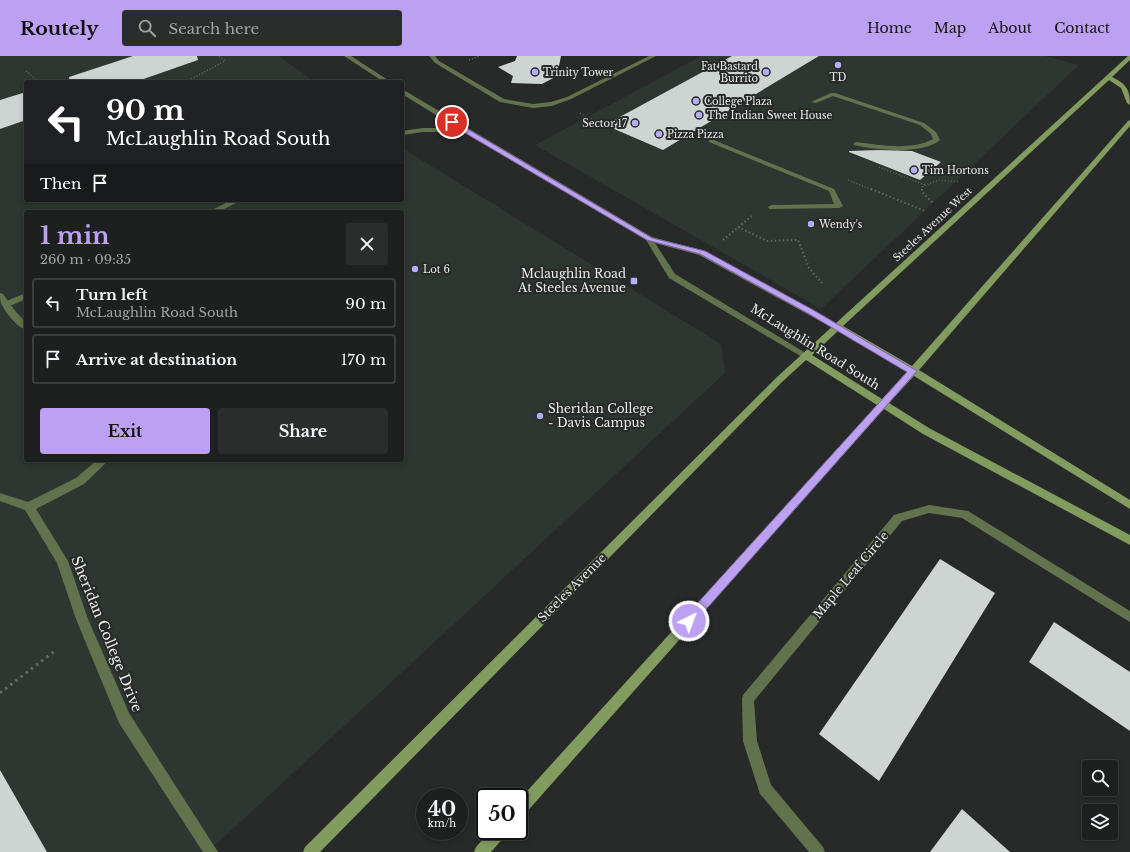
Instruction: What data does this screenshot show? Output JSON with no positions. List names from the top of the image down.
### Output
{
  "streets": {
    "main road": ["Steeles Avenue West", "McLaughlin Road South", "Steeles Avenue"],
    "street": ["Maple Leaf Circle", "Sheridan College Drive"]
  },
  "crossings": [
    ["Steeles Avenue West", "McLaughlin Road South"],
    ["Steeles Avenue West", "Steeles Avenue"],
    ["McLaughlin Road South", "Steeles Avenue"]
  ],
  "places": {
    "other": [
      "TD",
      "Trinity Tower",
      "Fat Bastard Burrito",
      "College Plaza",
      "The Indian Sweet House",
      "Sector 17",
      "Pizza Pizza",
      "Tim Hortons",
      "Wendy's",
      "Lot 6",
      "Sheridan College - Davis Campus"
    ],
    "transit": ["Mclaughlin Road At Steeles Avenue"]
  },
  "page": {
    "header": "Routely",
    "search": "Search here",
    "nav": [
      "Home",
      "Map",
      "About",
      "Contact"
    ],
    "turn": ["90 m", "McLaughlin Road South"],
    "then": "Then",
    "heading": ["1 min", "260 m · 09:35"],
    "list": [
      {
        "name": "Turn left",
        "note": "McLaughlin Road South",
        "value": "90 m"
      },
      {
        "name": "Arrive at destination",
        "value": "170 m"
      }
    ],
    "buttons": ["Exit", "Share"],
    "speed": "40 km/h",
    "limit": "50"
  }
}
